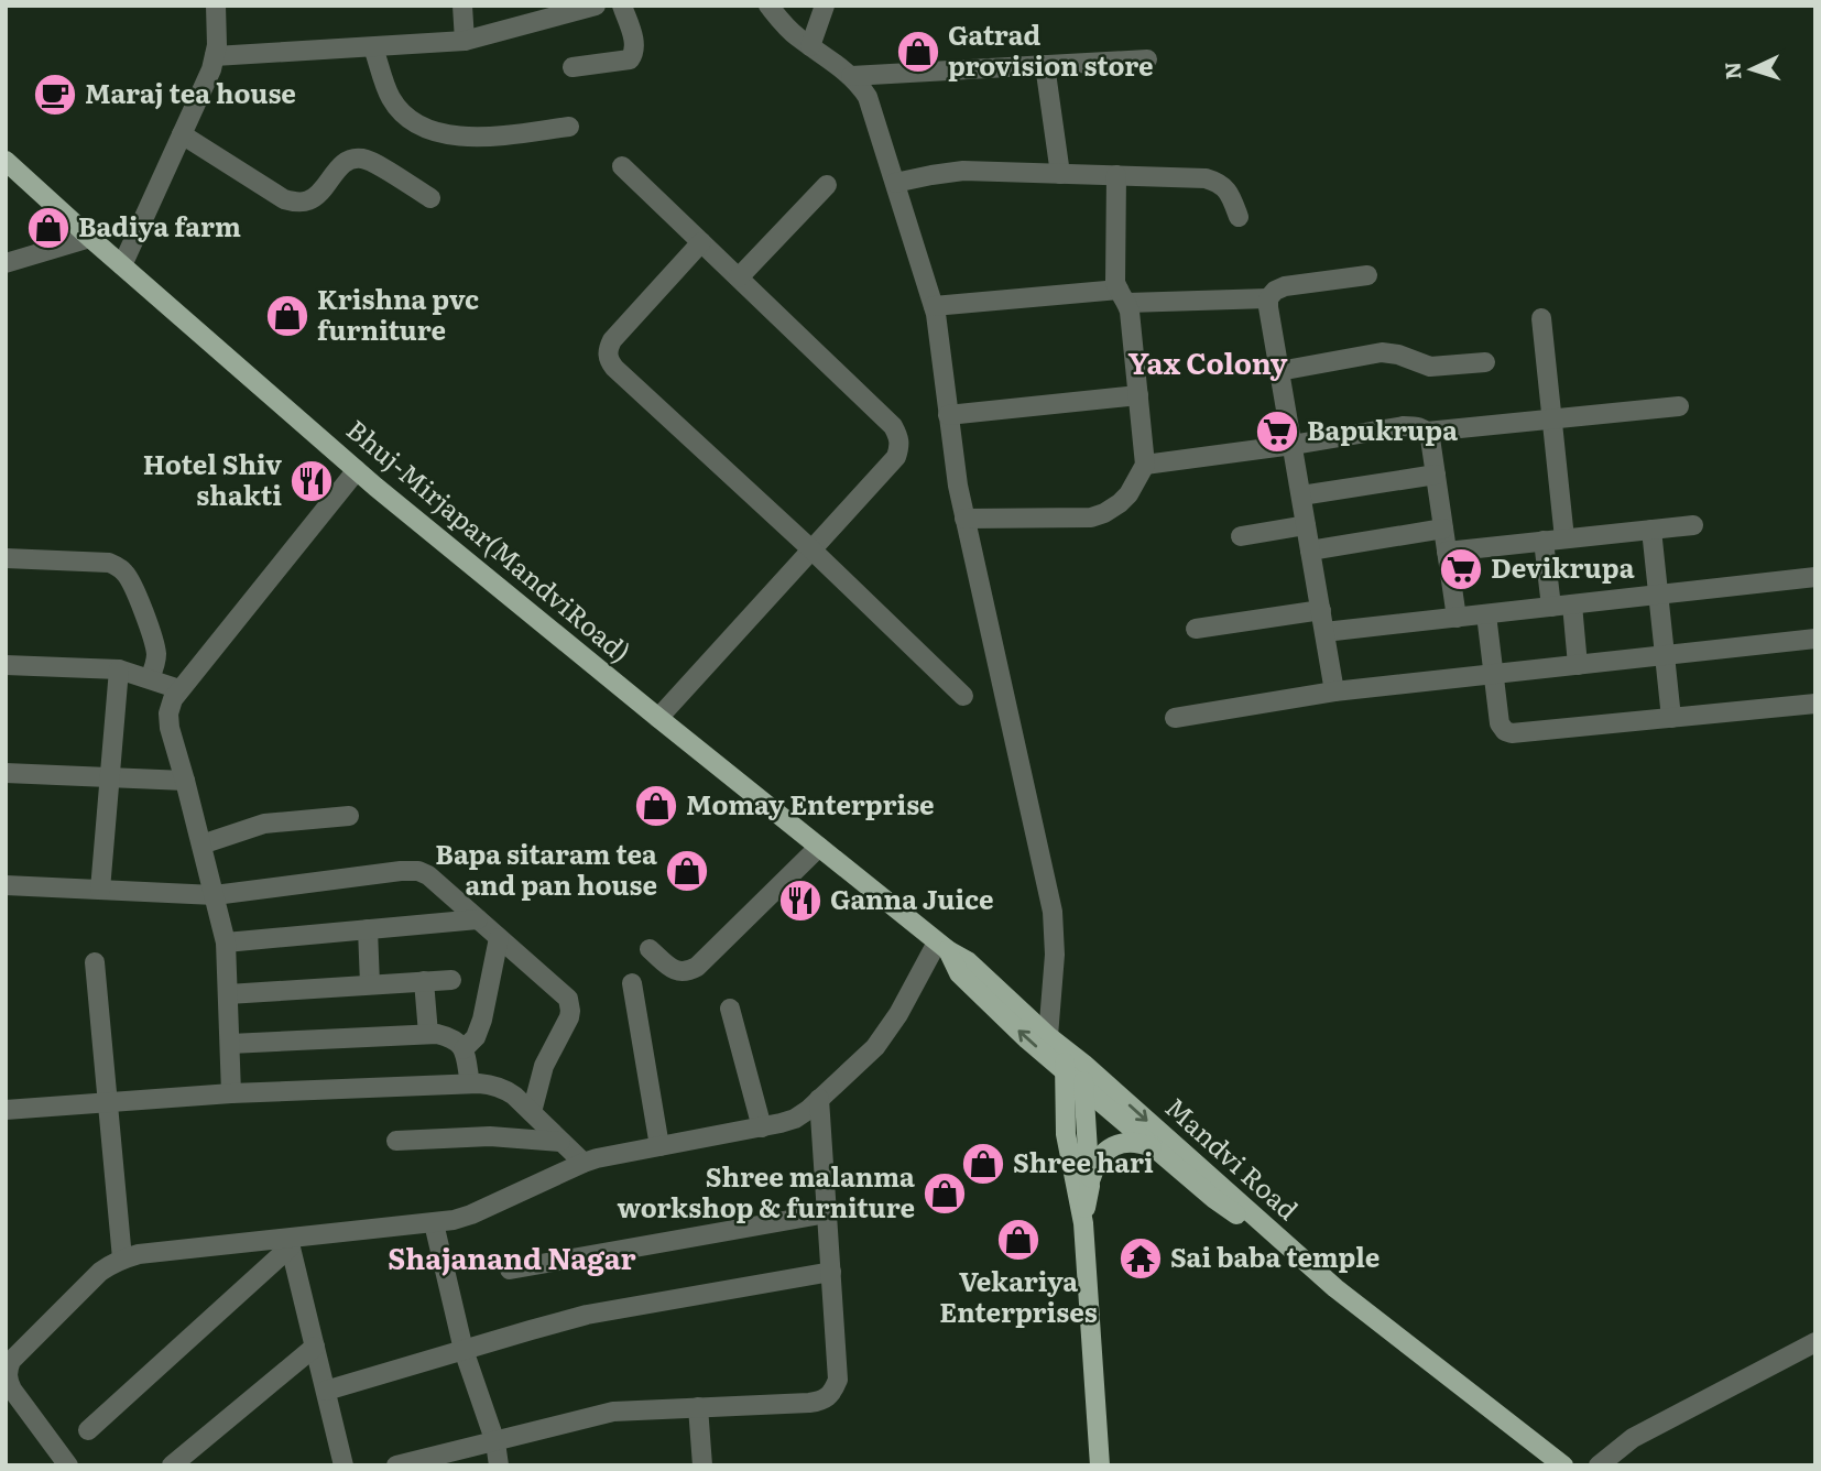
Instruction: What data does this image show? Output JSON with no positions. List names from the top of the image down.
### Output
{
  "streets": {
    "main road": ["Bhuj-Mirjapar(MandviRoad)", "Mandvi Road"]
  },
  "crossings": [
    ["Bhuj-Mirjapar(MandviRoad)", "Mandvi Road"]
  ],
  "districts": ["Yax Colony", "Shajanand Nagar"],
  "places": {
    "shop": [
      "Gatrad provision store",
      "Badiya farm",
      "Krishna pvc furniture",
      "Momay Enterprise",
      "Bapa sitaram tea and pan house",
      "Shree hari",
      "Shree malanma workshop & furniture",
      "Vekariya Enterprises"
    ],
    "cafe": ["Maraj tea house"],
    "supermarket": ["Bapukrupa", "Devikrupa"],
    "restaurant": ["Hotel Shiv shakti", "Ganna Juice"],
    "temple": ["Sai baba temple"]
  },
  "north": "left"
}
